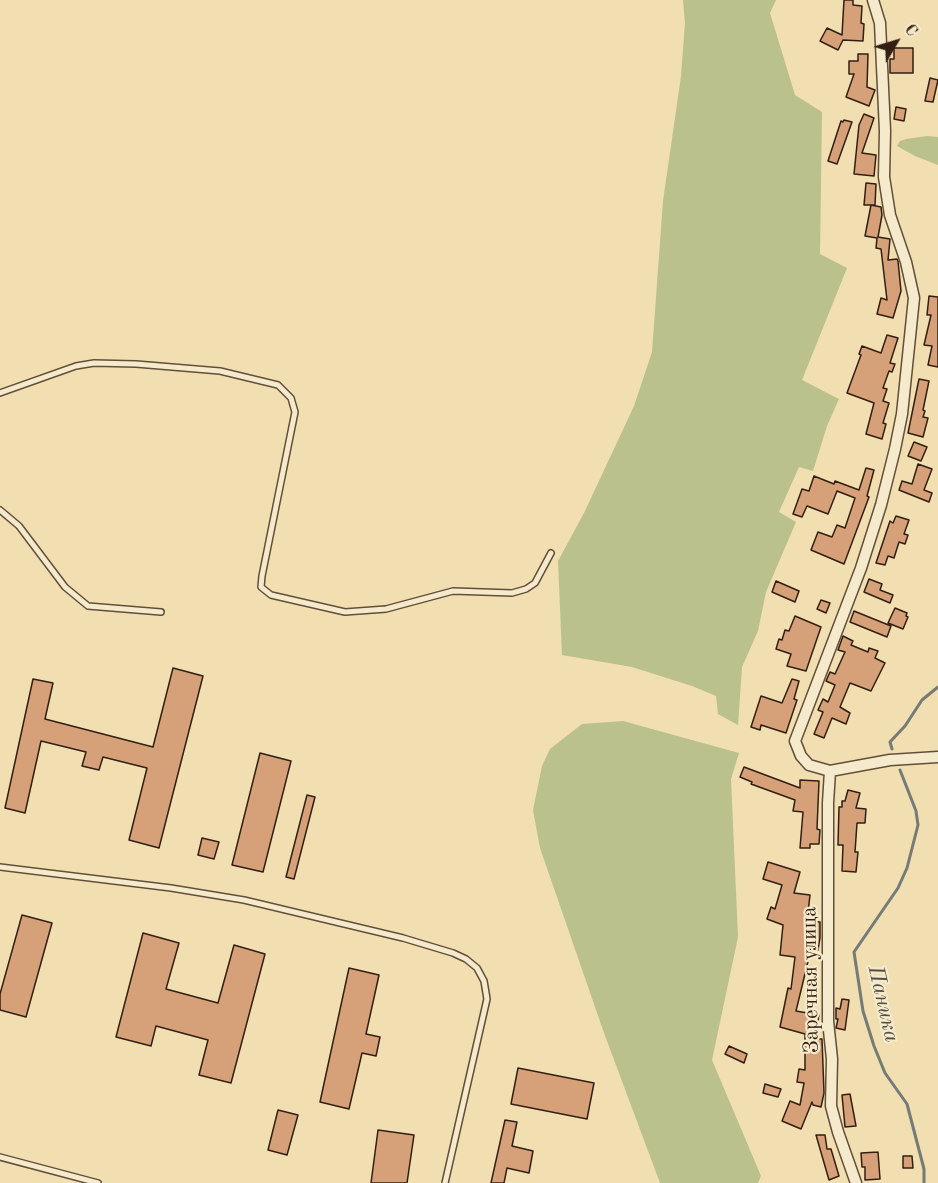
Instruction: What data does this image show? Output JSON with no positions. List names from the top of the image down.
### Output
{
  "streets": {
    "street": ["Заречная улица"]
  },
  "water": ["Паника"],
  "north": "top right"
}
